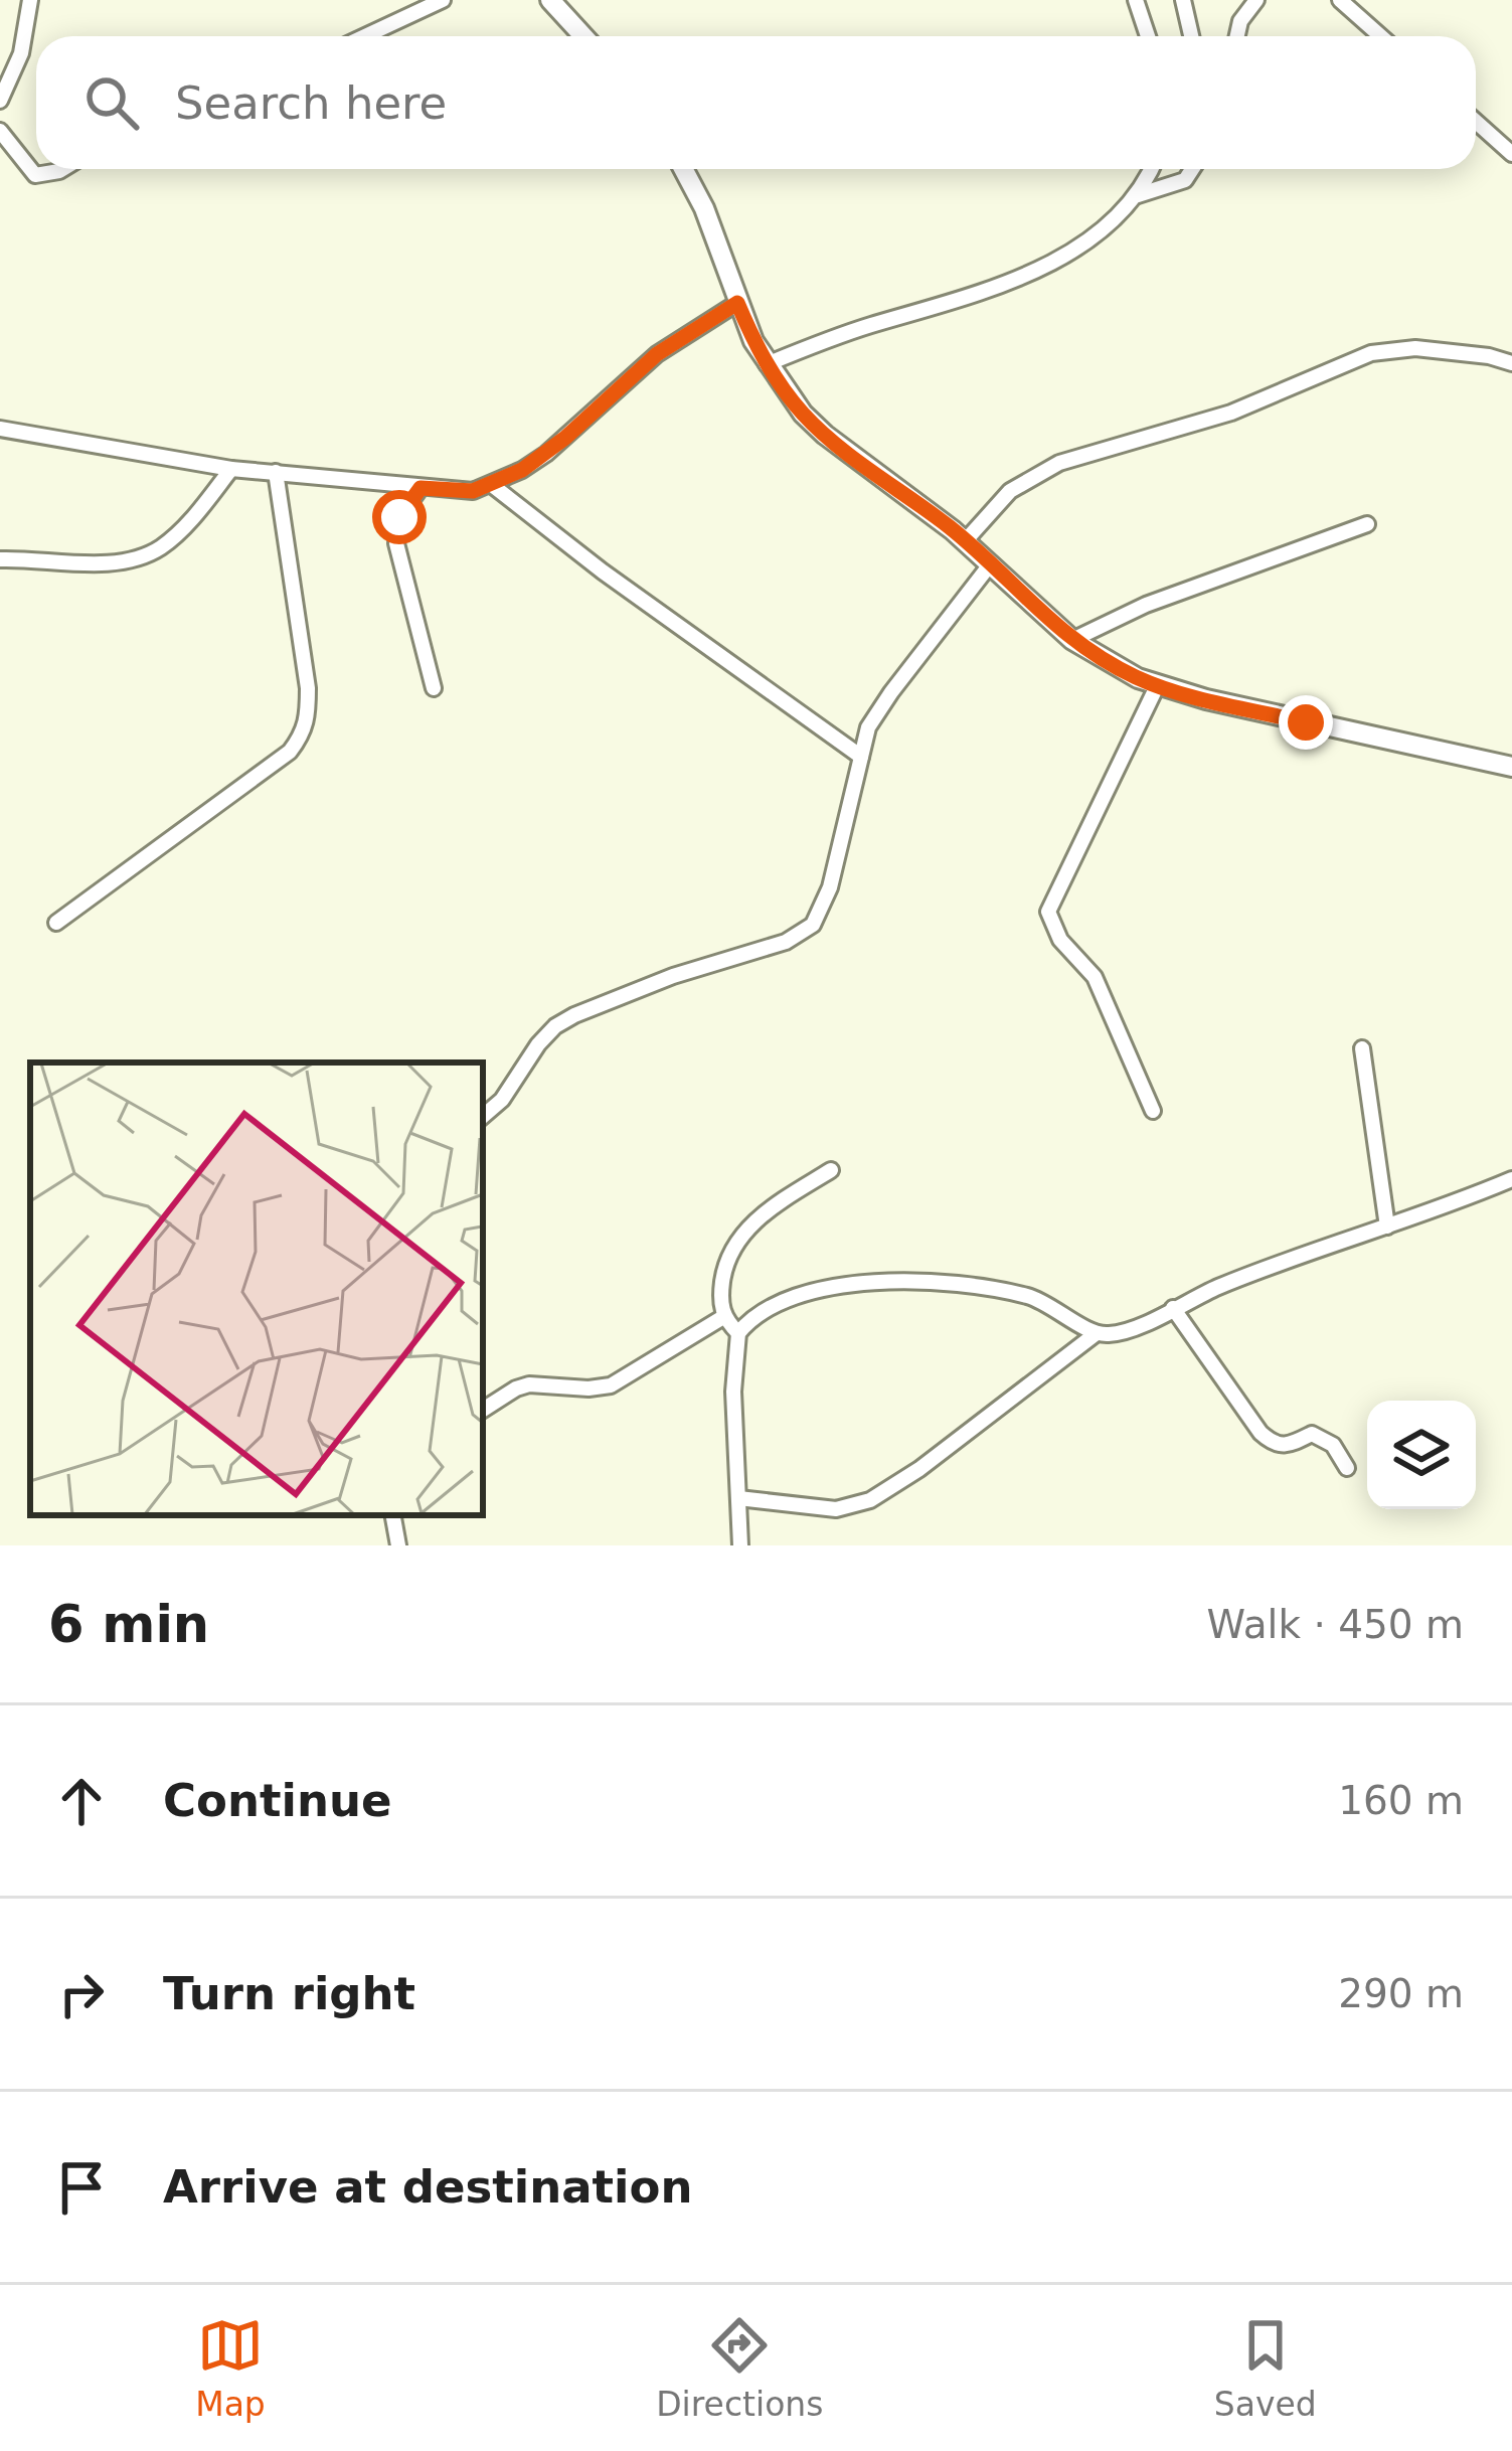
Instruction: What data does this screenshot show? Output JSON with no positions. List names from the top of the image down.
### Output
{
  "page": {
    "search": "Search here",
    "heading": ["6 min", "Walk · 450 m"],
    "list": [
      ["Continue", "160 m"],
      ["Turn right", "290 m"],
      "Arrive at destination"
    ],
    "nav": ["Map", "Directions", "Saved"]
  }
}
